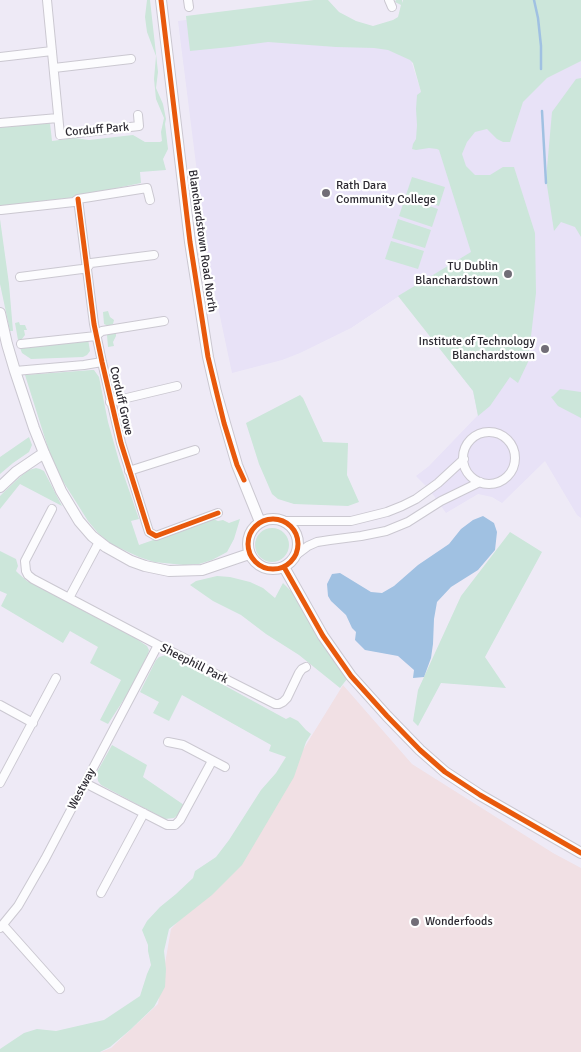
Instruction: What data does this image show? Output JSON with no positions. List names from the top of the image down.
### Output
{
  "streets": {
    "main road": ["Blanchardstown Road North"],
    "street": [
      "Corduff Park",
      "Corduff Grove",
      "Sheephill Park",
      "Westway"
    ]
  },
  "crossings": [
    ["Sheephill Park", "Westway"]
  ],
  "places": [
    "Rath Dara Community College",
    "TU Dublin Blanchardstown",
    "Institute of Technology Blanchardstown",
    "Wonderfoods"
  ]
}
